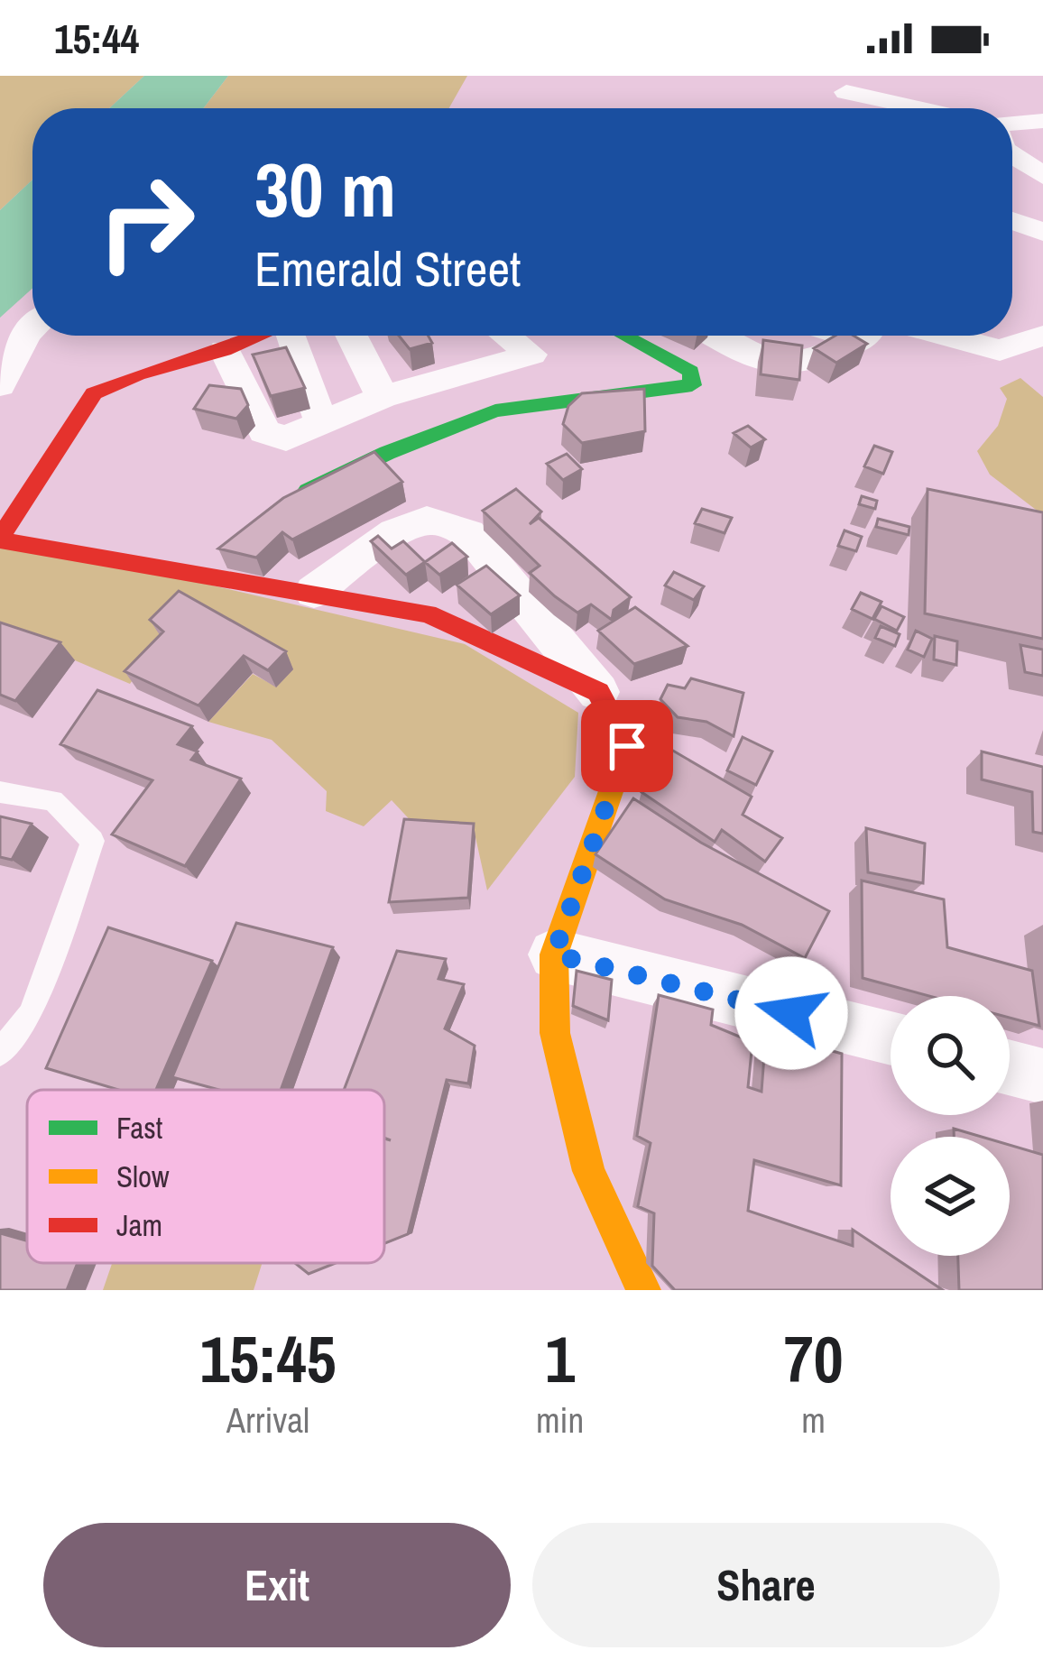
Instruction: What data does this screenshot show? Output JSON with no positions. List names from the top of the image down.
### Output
{
  "legend": ["Fast", "Slow", "Jam"],
  "page": {
    "status": "15:44",
    "turn": ["30 m", "Emerald Street"],
    "eta": [
      "15:45",
      "Arrival",
      "1",
      "min",
      "70",
      "m"
    ],
    "buttons": ["Exit", "Share"]
  }
}
